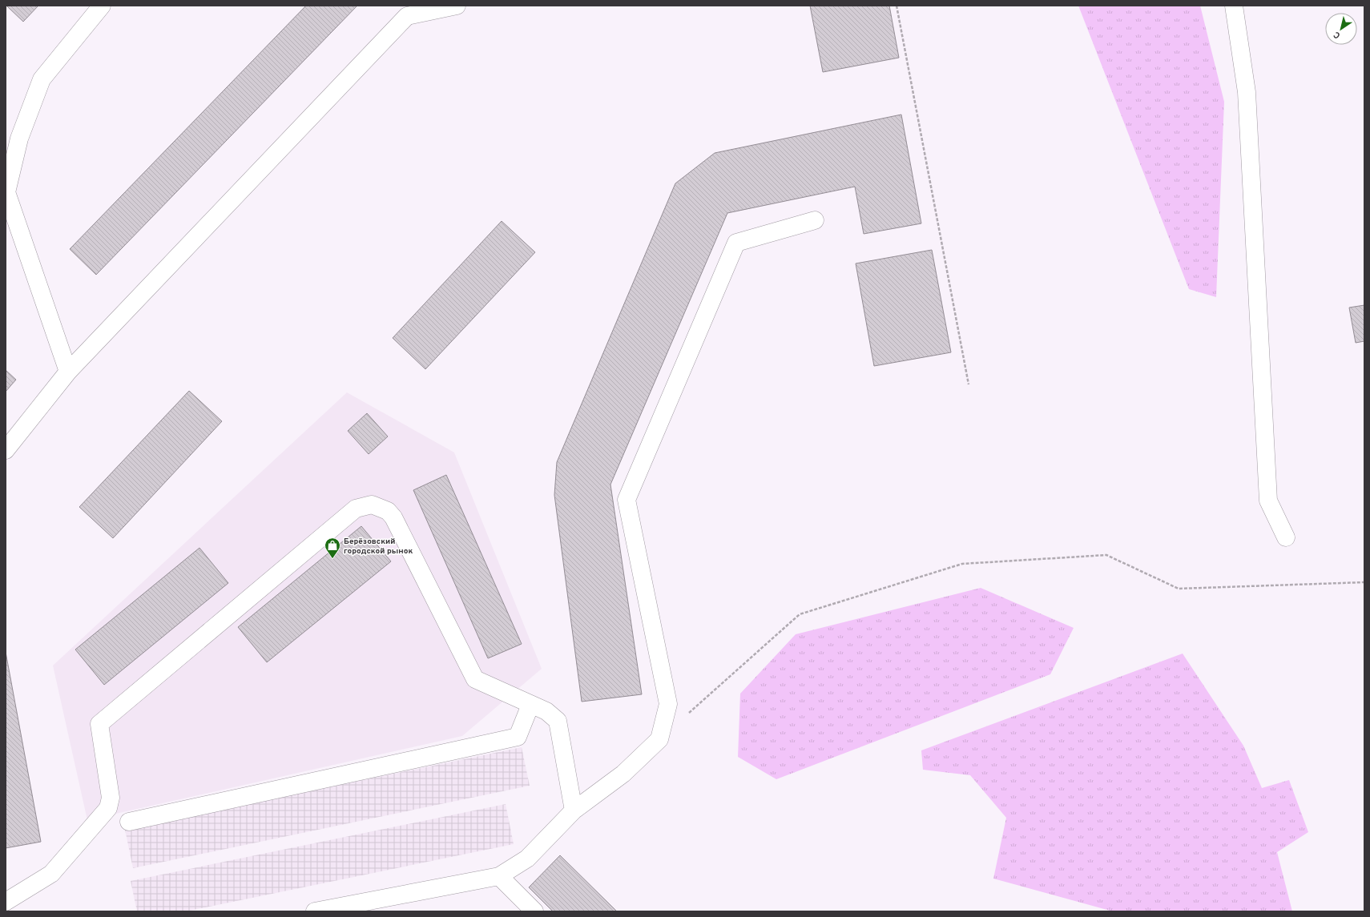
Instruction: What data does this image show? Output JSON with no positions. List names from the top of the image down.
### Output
{
  "places": {
    "shop": ["Берёзовский городской рынок"]
  },
  "north": "bottom left"
}
